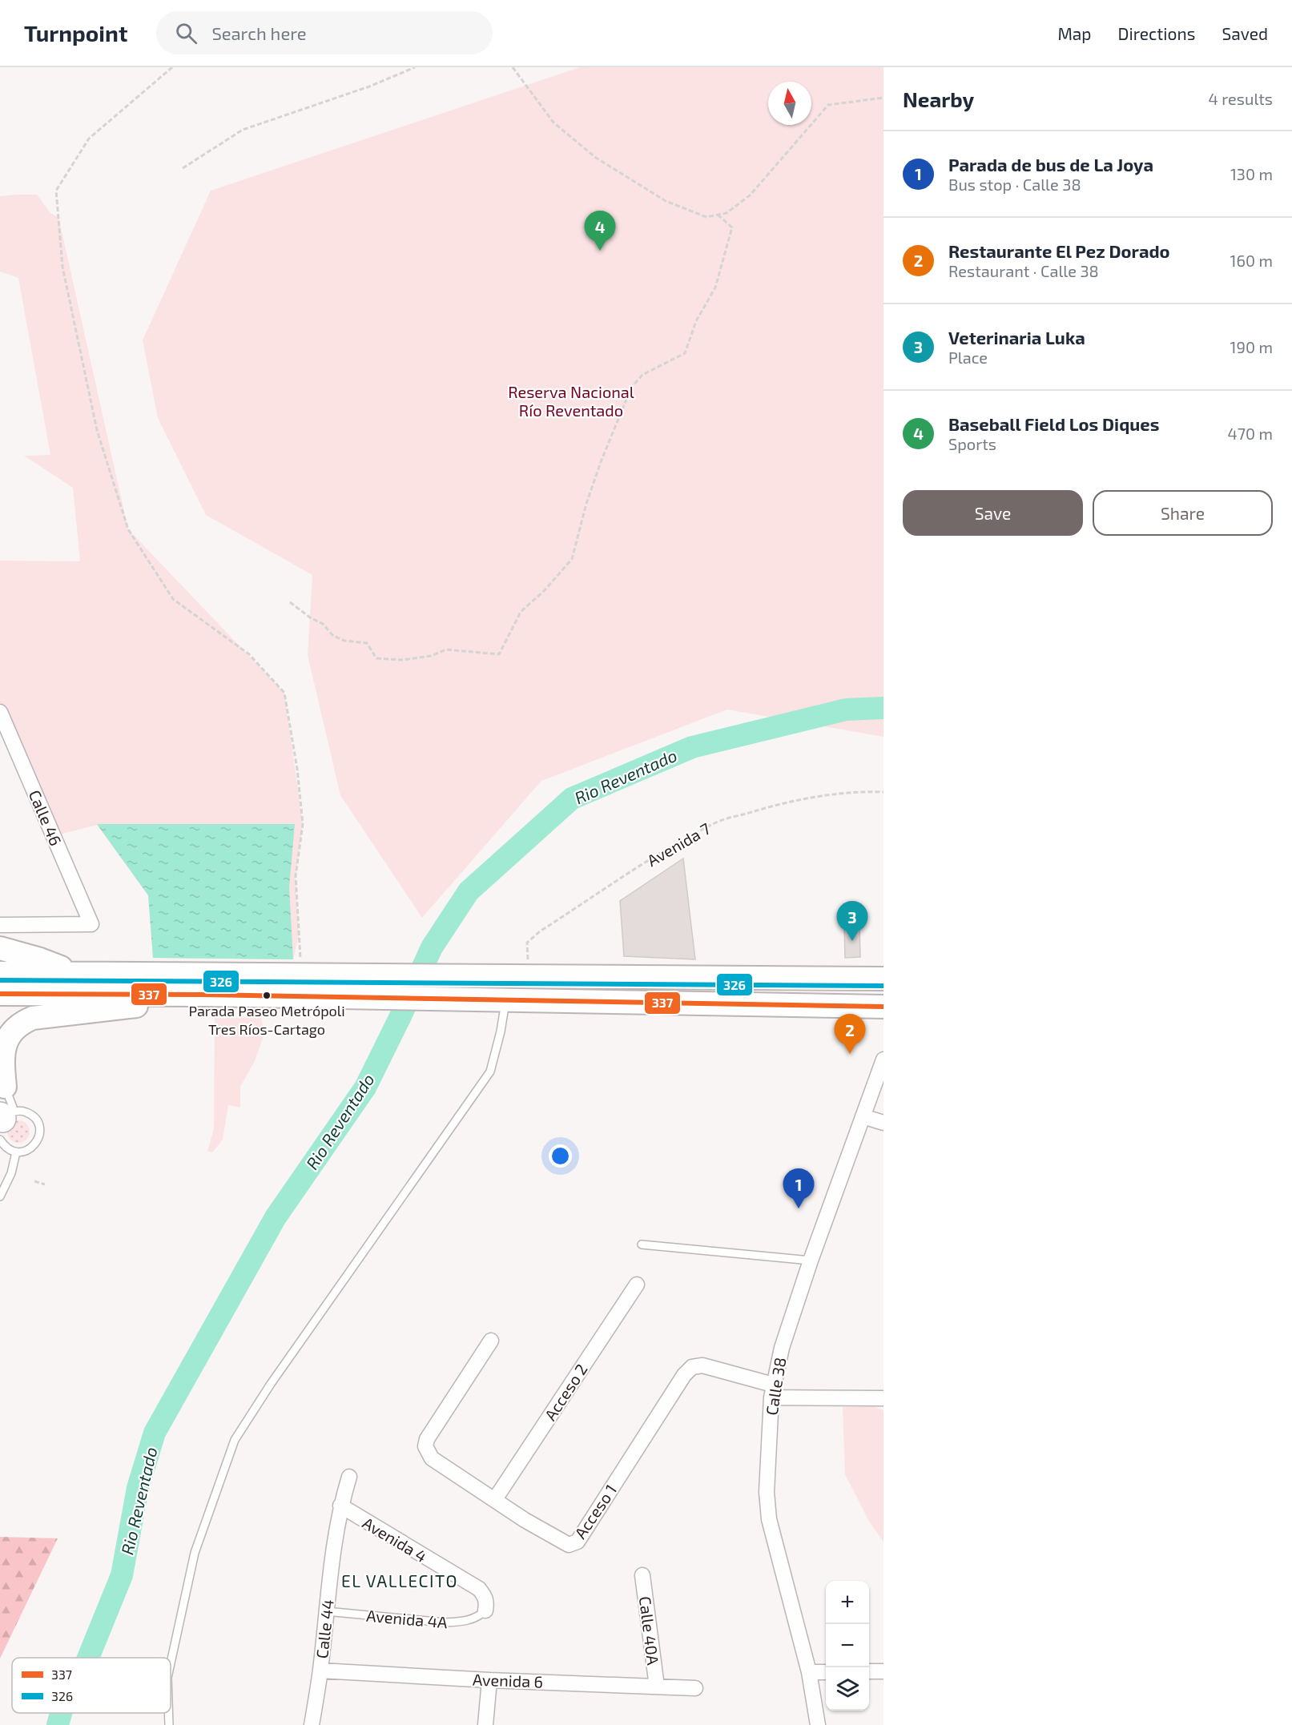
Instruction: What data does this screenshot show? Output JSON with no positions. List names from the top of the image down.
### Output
{
  "streets": {
    "street": [
      "Calle 46",
      "Calle 38",
      "Acceso 2",
      "Acceso 1",
      "Avenida 4",
      "Calle 44",
      "Calle 40A",
      "Avenida 6"
    ],
    "lane": ["Avenida 4A"],
    "path": ["Avenida 7"]
  },
  "crossings": [
    ["Calle 38", "Acceso 1"],
    ["Acceso 2", "Acceso 1"],
    ["Avenida 4", "Avenida 4A"],
    ["Avenida 4", "Calle 44"],
    ["Avenida 4A", "Calle 44"],
    ["Calle 44", "Avenida 6"],
    ["Calle 40A", "Avenida 6"]
  ],
  "districts": ["EL VALLECITO"],
  "water": ["Rio Reventado"],
  "parks": ["Reserva Nacional Río Reventado"],
  "places": ["Parada Paseo Metrópoli Tres Ríos-Cartago"],
  "lines": ["transit line 326", "transit line 337"],
  "legend": ["337", "326"],
  "north": "top",
  "page": {
    "header": "Turnpoint",
    "search": "Search here",
    "nav": ["Map", "Directions", "Saved"],
    "heading": ["Nearby", "4 results"],
    "list": [
      {
        "mark": "1",
        "name": "Parada de bus de La Joya",
        "note": "Bus stop · Calle 38",
        "value": "130 m"
      },
      {
        "mark": "2",
        "name": "Restaurante El Pez Dorado",
        "note": "Restaurant · Calle 38",
        "value": "160 m"
      },
      {
        "mark": "3",
        "name": "Veterinaria Luka",
        "note": "Place",
        "value": "190 m"
      },
      {
        "mark": "4",
        "name": "Baseball Field Los Diques",
        "note": "Sports",
        "value": "470 m"
      }
    ],
    "pins": [
      "4",
      "3",
      "2",
      "1"
    ],
    "buttons": ["Save", "Share"],
    "map_buttons": ["+", "−"]
  }
}
